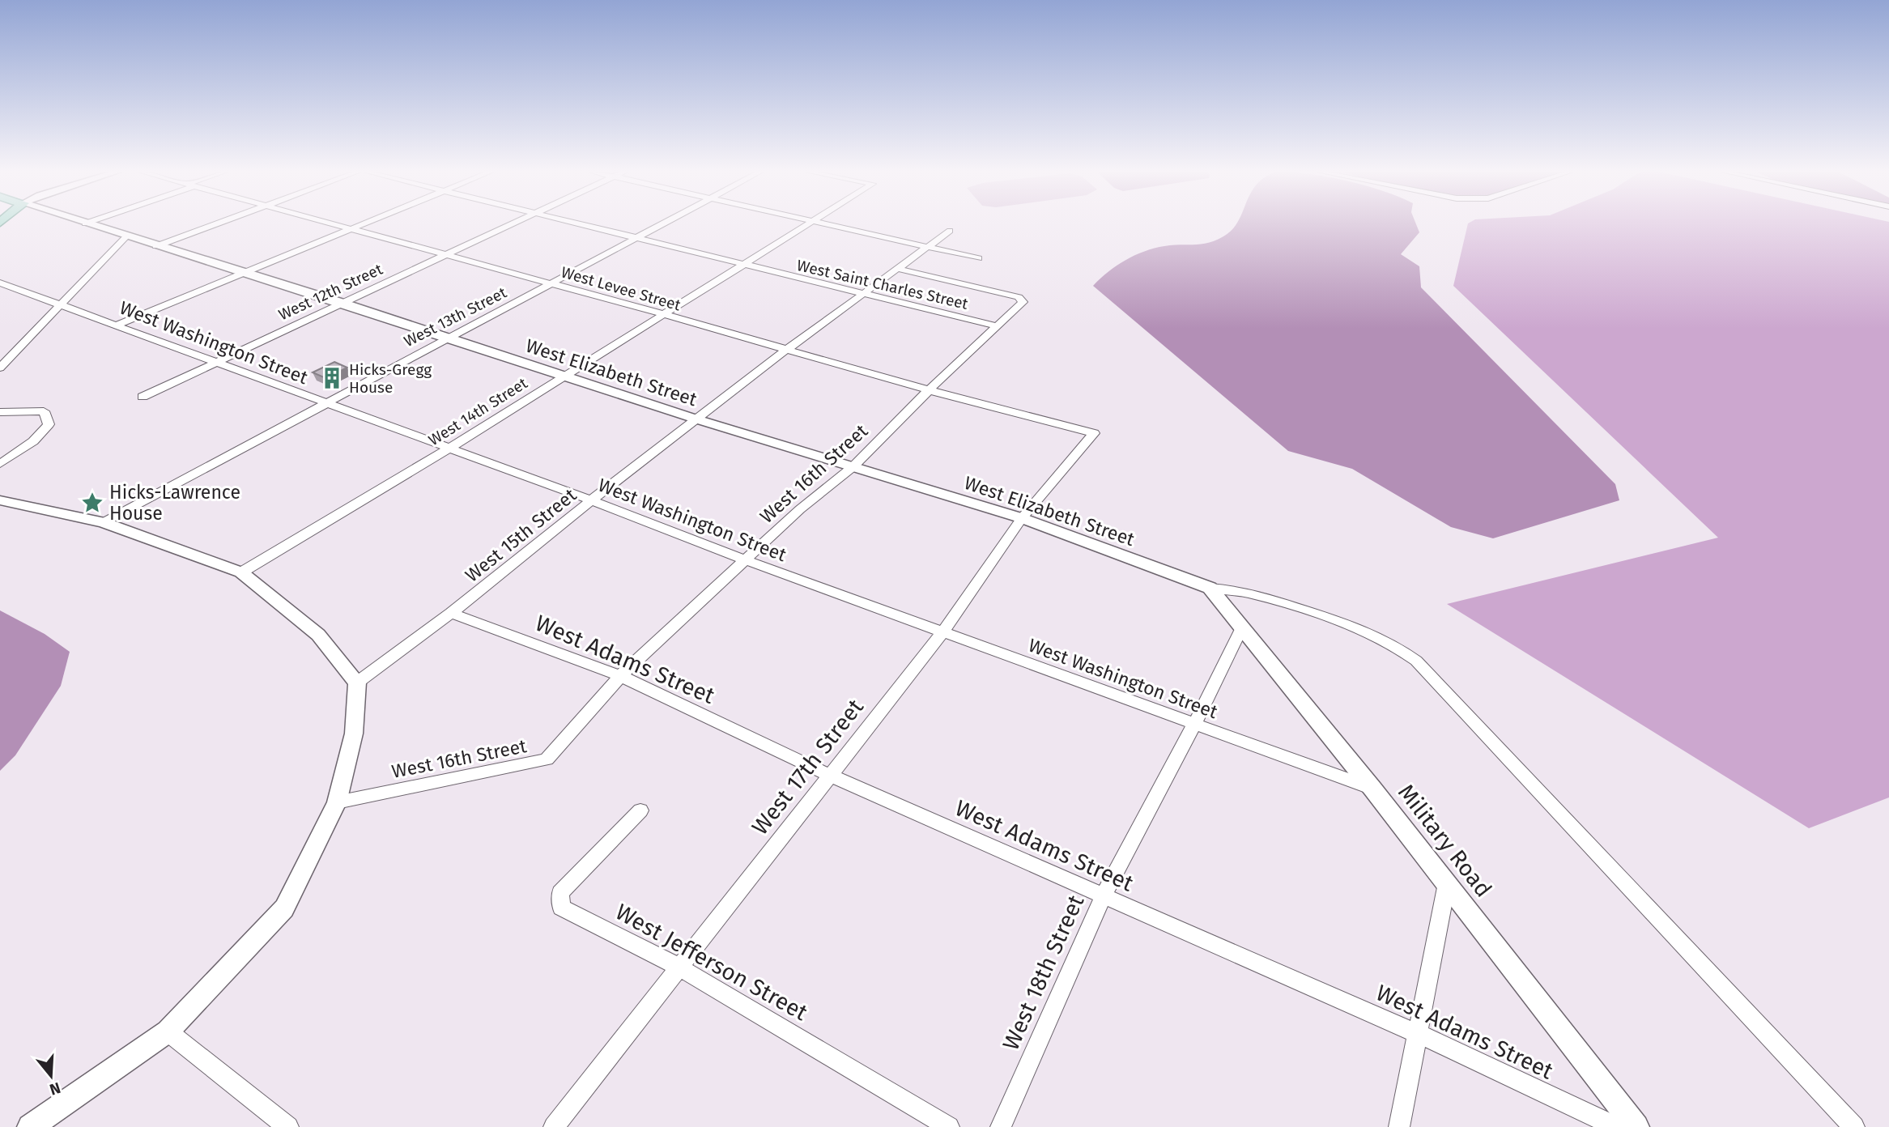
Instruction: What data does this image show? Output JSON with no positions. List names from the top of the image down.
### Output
{
  "streets": {
    "street": [
      "West Saint Charles Street",
      "West Levee Street",
      "West 12th Street",
      "West 13th Street",
      "West Washington Street",
      "West Elizabeth Street",
      "West 14th Street",
      "West 16th Street",
      "West 15th Street",
      "West Adams Street",
      "West 17th Street",
      "Military Road",
      "West Jefferson Street",
      "West 18th Street"
    ]
  },
  "crossings": [
    ["West Saint Charles Street", "West 13th Street"],
    ["West Saint Charles Street", "West 14th Street"],
    ["West Saint Charles Street", "West 16th Street"],
    ["West Saint Charles Street", "West 15th Street"],
    ["West Levee Street", "West 12th Street"],
    ["West Levee Street", "West 13th Street"],
    ["West Levee Street", "West 14th Street"],
    ["West Levee Street", "West 16th Street"],
    ["West Levee Street", "West 15th Street"],
    ["West Levee Street", "West 17th Street"],
    ["West 12th Street", "West Washington Street"],
    ["West 12th Street", "West Elizabeth Street"],
    ["West 13th Street", "West Washington Street"],
    ["West 13th Street", "West Elizabeth Street"],
    ["West Washington Street", "West 14th Street"],
    ["West Washington Street", "West 16th Street"],
    ["West Washington Street", "West 15th Street"],
    ["West Washington Street", "West 17th Street"],
    ["West Washington Street", "Military Road"],
    ["West Washington Street", "West 18th Street"],
    ["West Elizabeth Street", "West 14th Street"],
    ["West Elizabeth Street", "West 16th Street"],
    ["West Elizabeth Street", "West 15th Street"],
    ["West Elizabeth Street", "West 17th Street"],
    ["West Elizabeth Street", "Military Road"],
    ["West 16th Street", "West 15th Street"],
    ["West 16th Street", "West Adams Street"],
    ["West 15th Street", "West Adams Street"],
    ["West Adams Street", "West 17th Street"],
    ["West Adams Street", "West 18th Street"],
    ["West 17th Street", "West Jefferson Street"],
    ["Military Road", "West 18th Street"]
  ],
  "places": {
    "building": ["Hicks-Gregg House"],
    "place": ["Hicks-Lawrence House"]
  },
  "north": "bottom"
}
